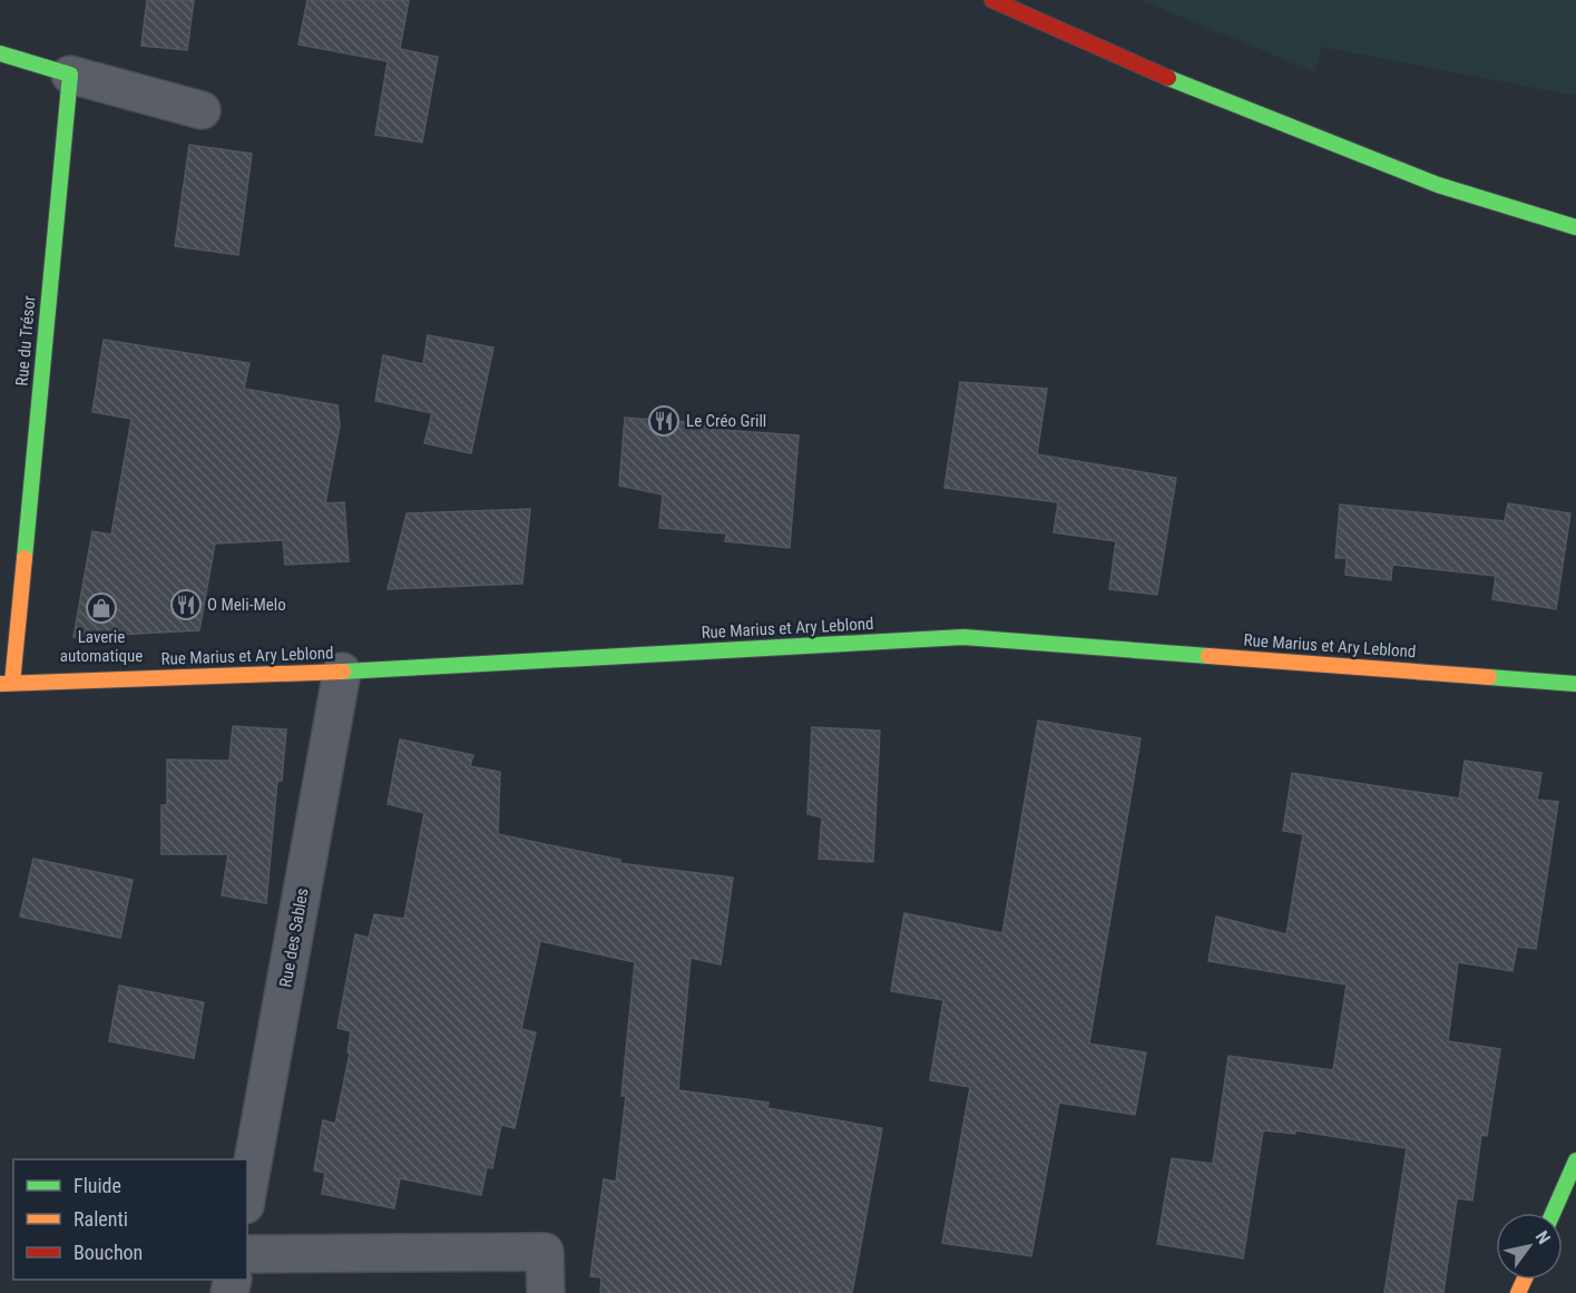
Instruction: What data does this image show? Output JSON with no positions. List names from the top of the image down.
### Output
{
  "streets": {
    "street": ["Rue du Trésor", "Rue Marius et Ary Leblond", "Rue des Sables"]
  },
  "crossings": [
    ["Rue du Trésor", "Rue Marius et Ary Leblond"],
    ["Rue Marius et Ary Leblond", "Rue des Sables"]
  ],
  "places": {
    "restaurant": ["Le Créo Grill", "O Meli-Melo"],
    "shop": ["Laverie automatique"]
  },
  "legend": ["Fluide", "Ralenti", "Bouchon"],
  "north": "top right"
}
